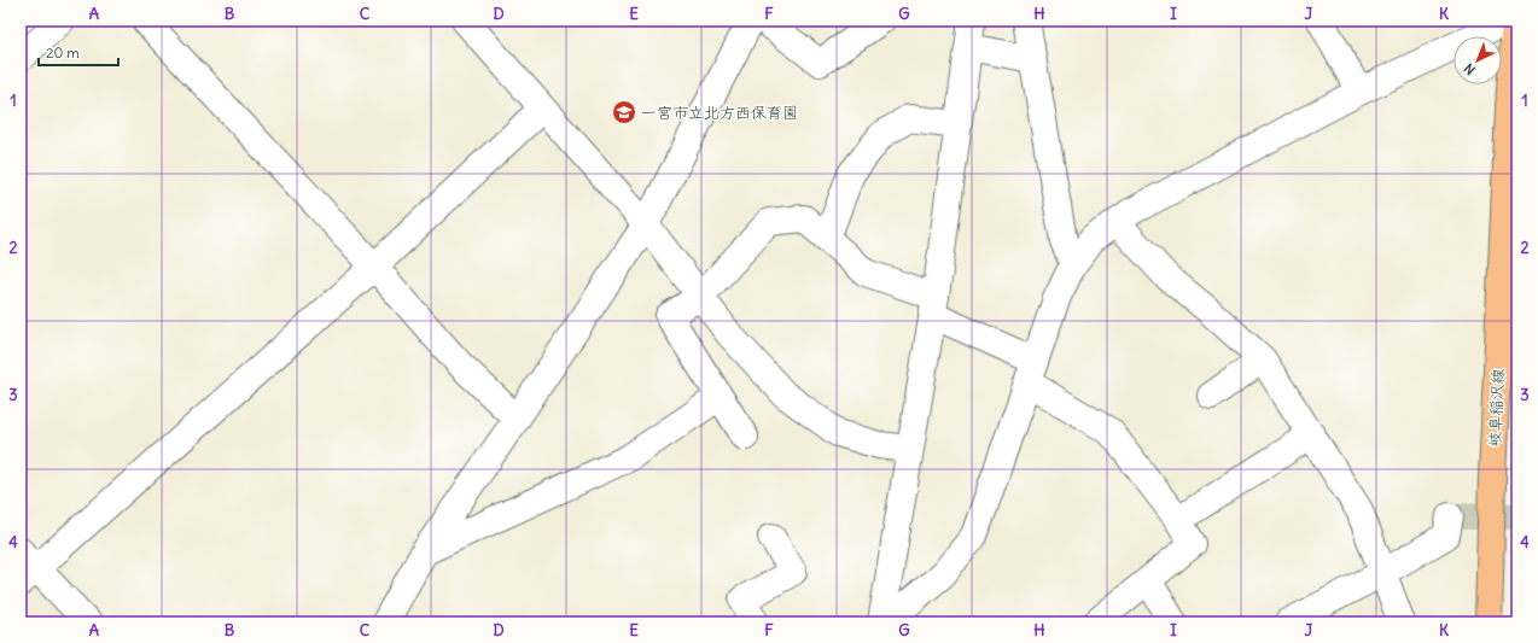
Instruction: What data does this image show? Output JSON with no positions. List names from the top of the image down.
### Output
{
  "streets": {
    "main road": ["岐阜稲沢線"]
  },
  "places": {
    "school or university": ["一宮市立北方西保育園"]
  },
  "scale_bar": "20 m",
  "north": "bottom left",
  "grid": {
    "columns": [
      "A",
      "B",
      "C",
      "D",
      "E",
      "F",
      "G",
      "H",
      "I",
      "J",
      "K"
    ],
    "rows": [
      "1",
      "2",
      "3",
      "4"
    ]
  }
}
